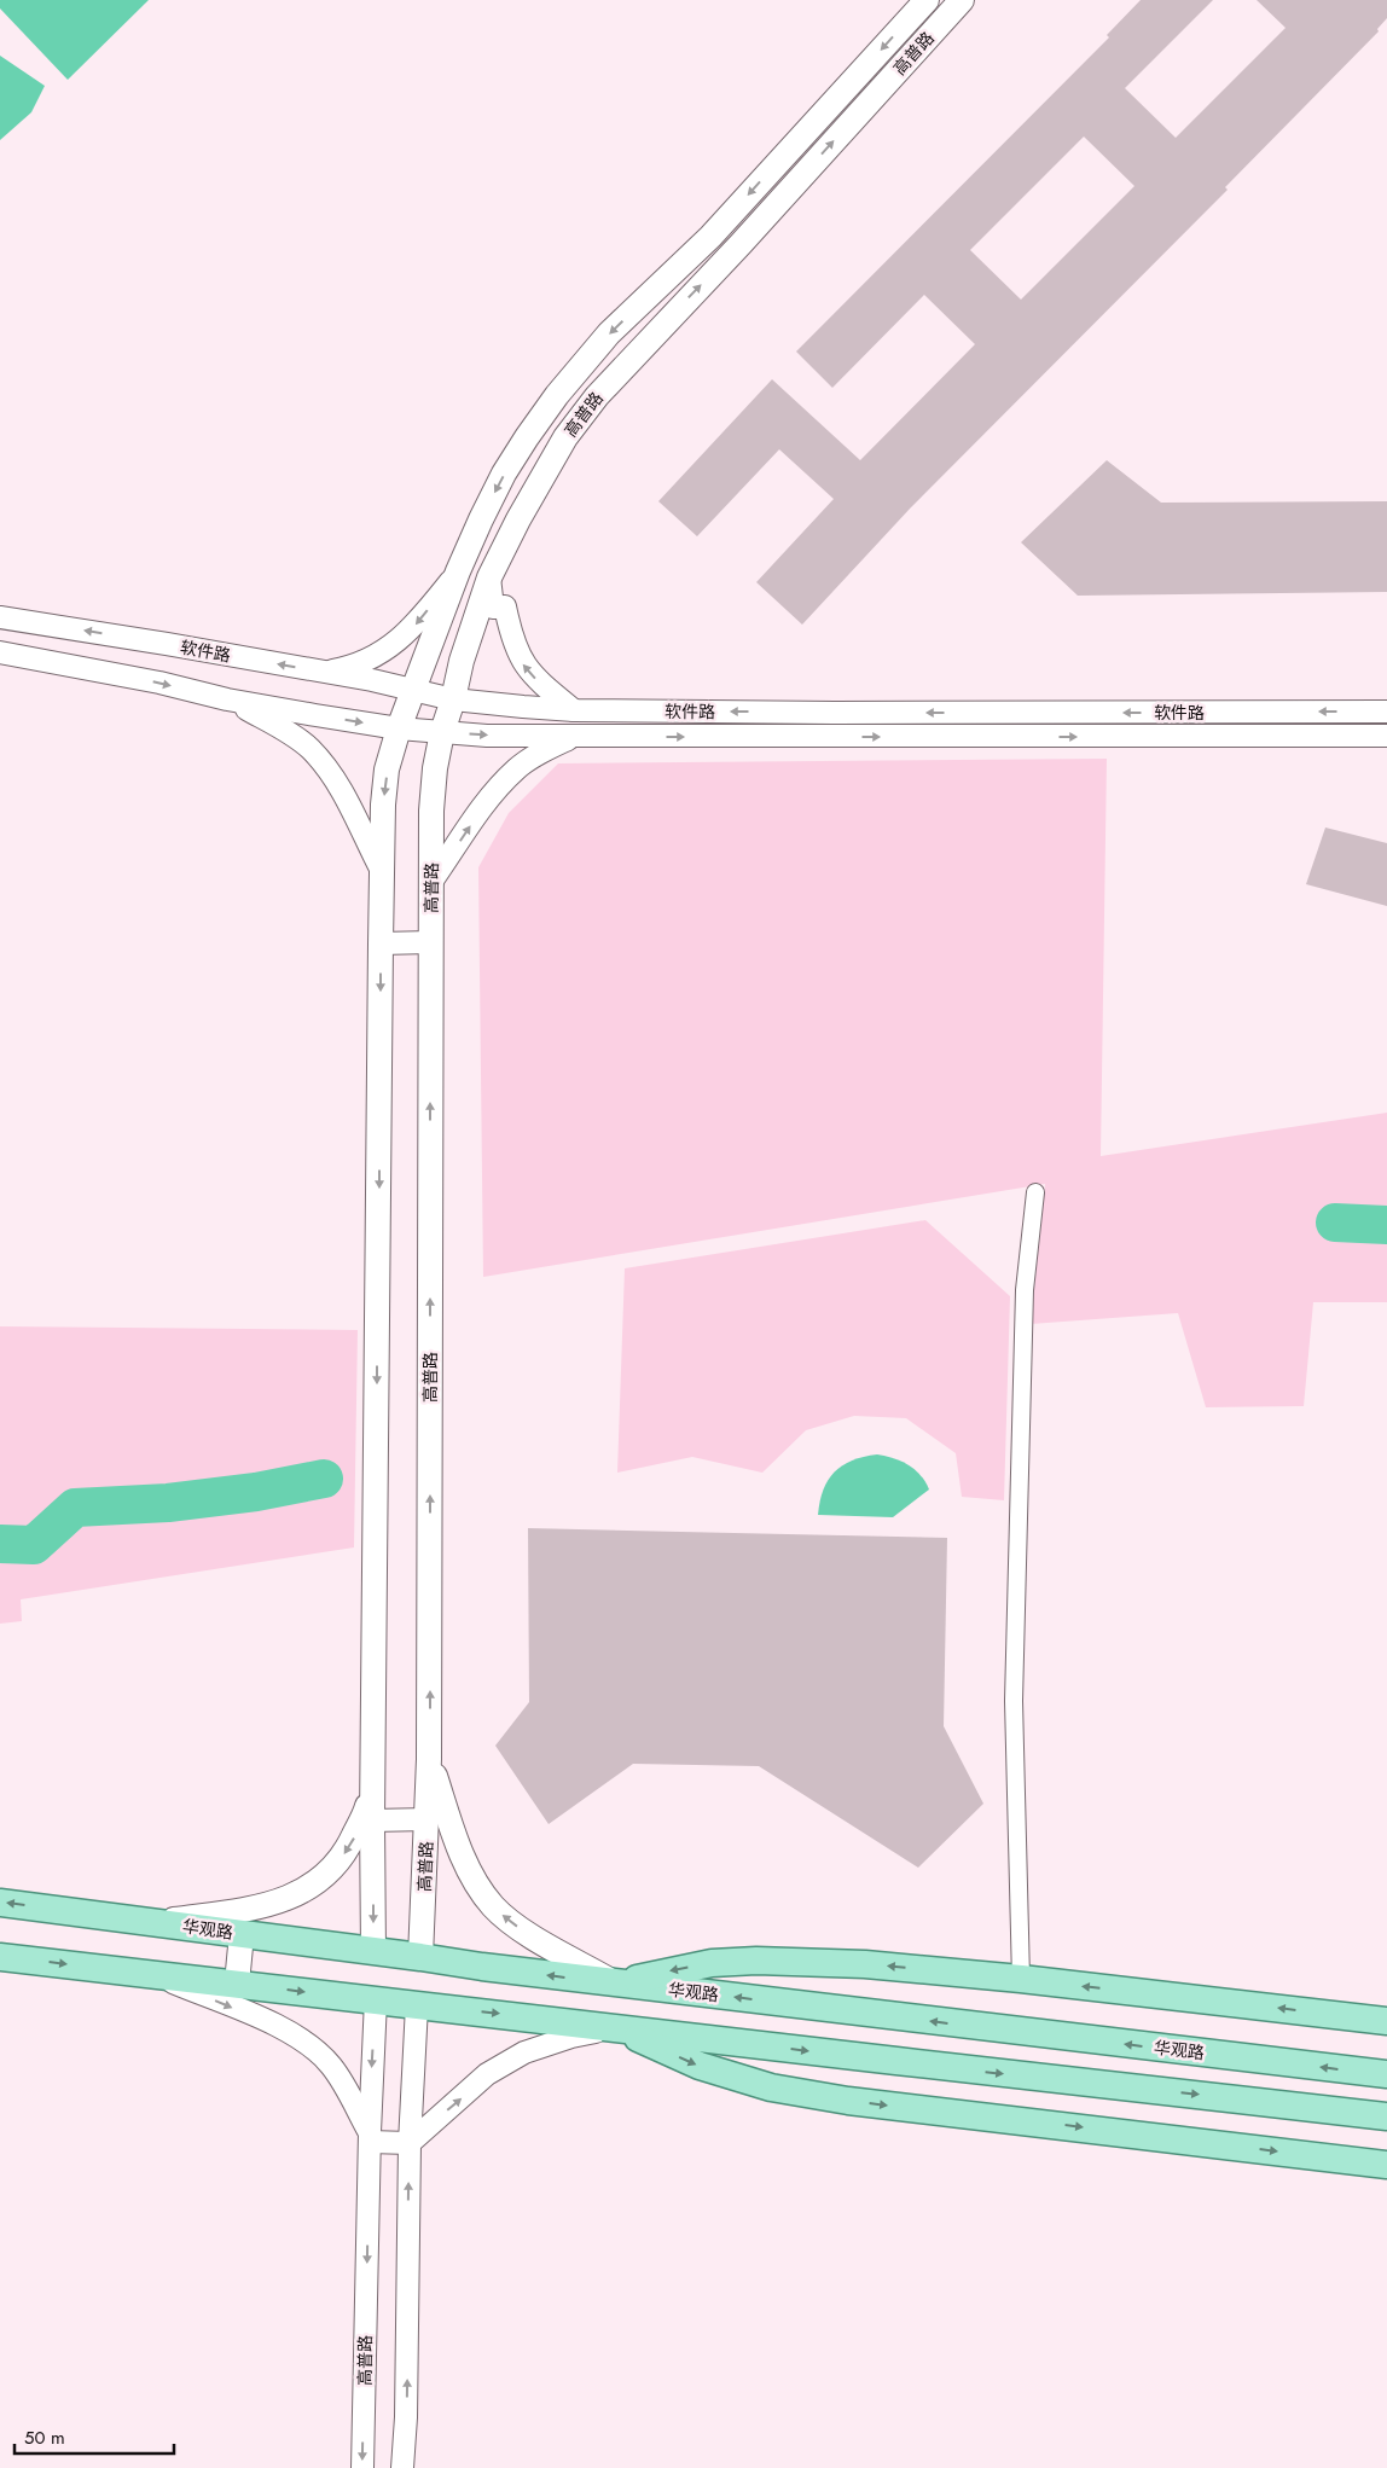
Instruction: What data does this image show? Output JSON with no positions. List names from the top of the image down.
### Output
{
  "streets": {
    "main road": ["高普路", "华观路"],
    "street": ["软件路"]
  },
  "crossings": [
    ["高普路", "软件路"],
    ["高普路", "华观路"]
  ],
  "scale_bar": "50 m"
}
